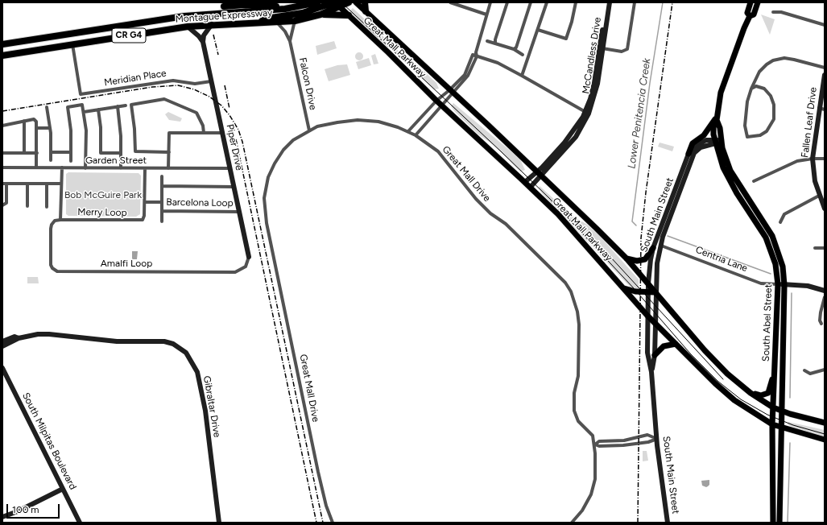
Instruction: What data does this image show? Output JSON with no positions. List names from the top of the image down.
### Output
{
  "streets": {
    "highway": ["Montague Expressway", "CR G4"],
    "main road": [
      "Great Mall Parkway",
      "McCandless Drive",
      "Fallen Leaf Drive",
      "Piper Drive",
      "South Main Street",
      "South Abel Street",
      "Gibraltar Drive",
      "South Milpitas Boulevard"
    ],
    "street": [
      "Meridian Place",
      "Falcon Drive",
      "Garden Street",
      "Great Mall Drive",
      "Barcelona Loop",
      "Merry Loop",
      "Centria Lane",
      "Amalfi Loop"
    ]
  },
  "crossings": [
    ["Montague Expressway", "Great Mall Parkway"],
    ["Montague Expressway", "Meridian Place"],
    ["Montague Expressway", "Falcon Drive"],
    ["Great Mall Parkway", "McCandless Drive"],
    ["Great Mall Parkway", "South Main Street"],
    ["Great Mall Parkway", "South Abel Street"],
    ["Meridian Place", "Piper Drive"],
    ["Falcon Drive", "Great Mall Drive"],
    ["Piper Drive", "Garden Street"],
    ["Piper Drive", "Barcelona Loop"],
    ["Piper Drive", "Amalfi Loop"],
    ["Garden Street", "Merry Loop"],
    ["Merry Loop", "Amalfi Loop"],
    ["South Main Street", "Centria Lane"],
    ["South Main Street", "South Abel Street"],
    ["Centria Lane", "South Abel Street"]
  ],
  "water": ["Lower Penitencia Creek"],
  "parks": ["Bob McGuire Park"],
  "scale_bar": "100 m"
}
